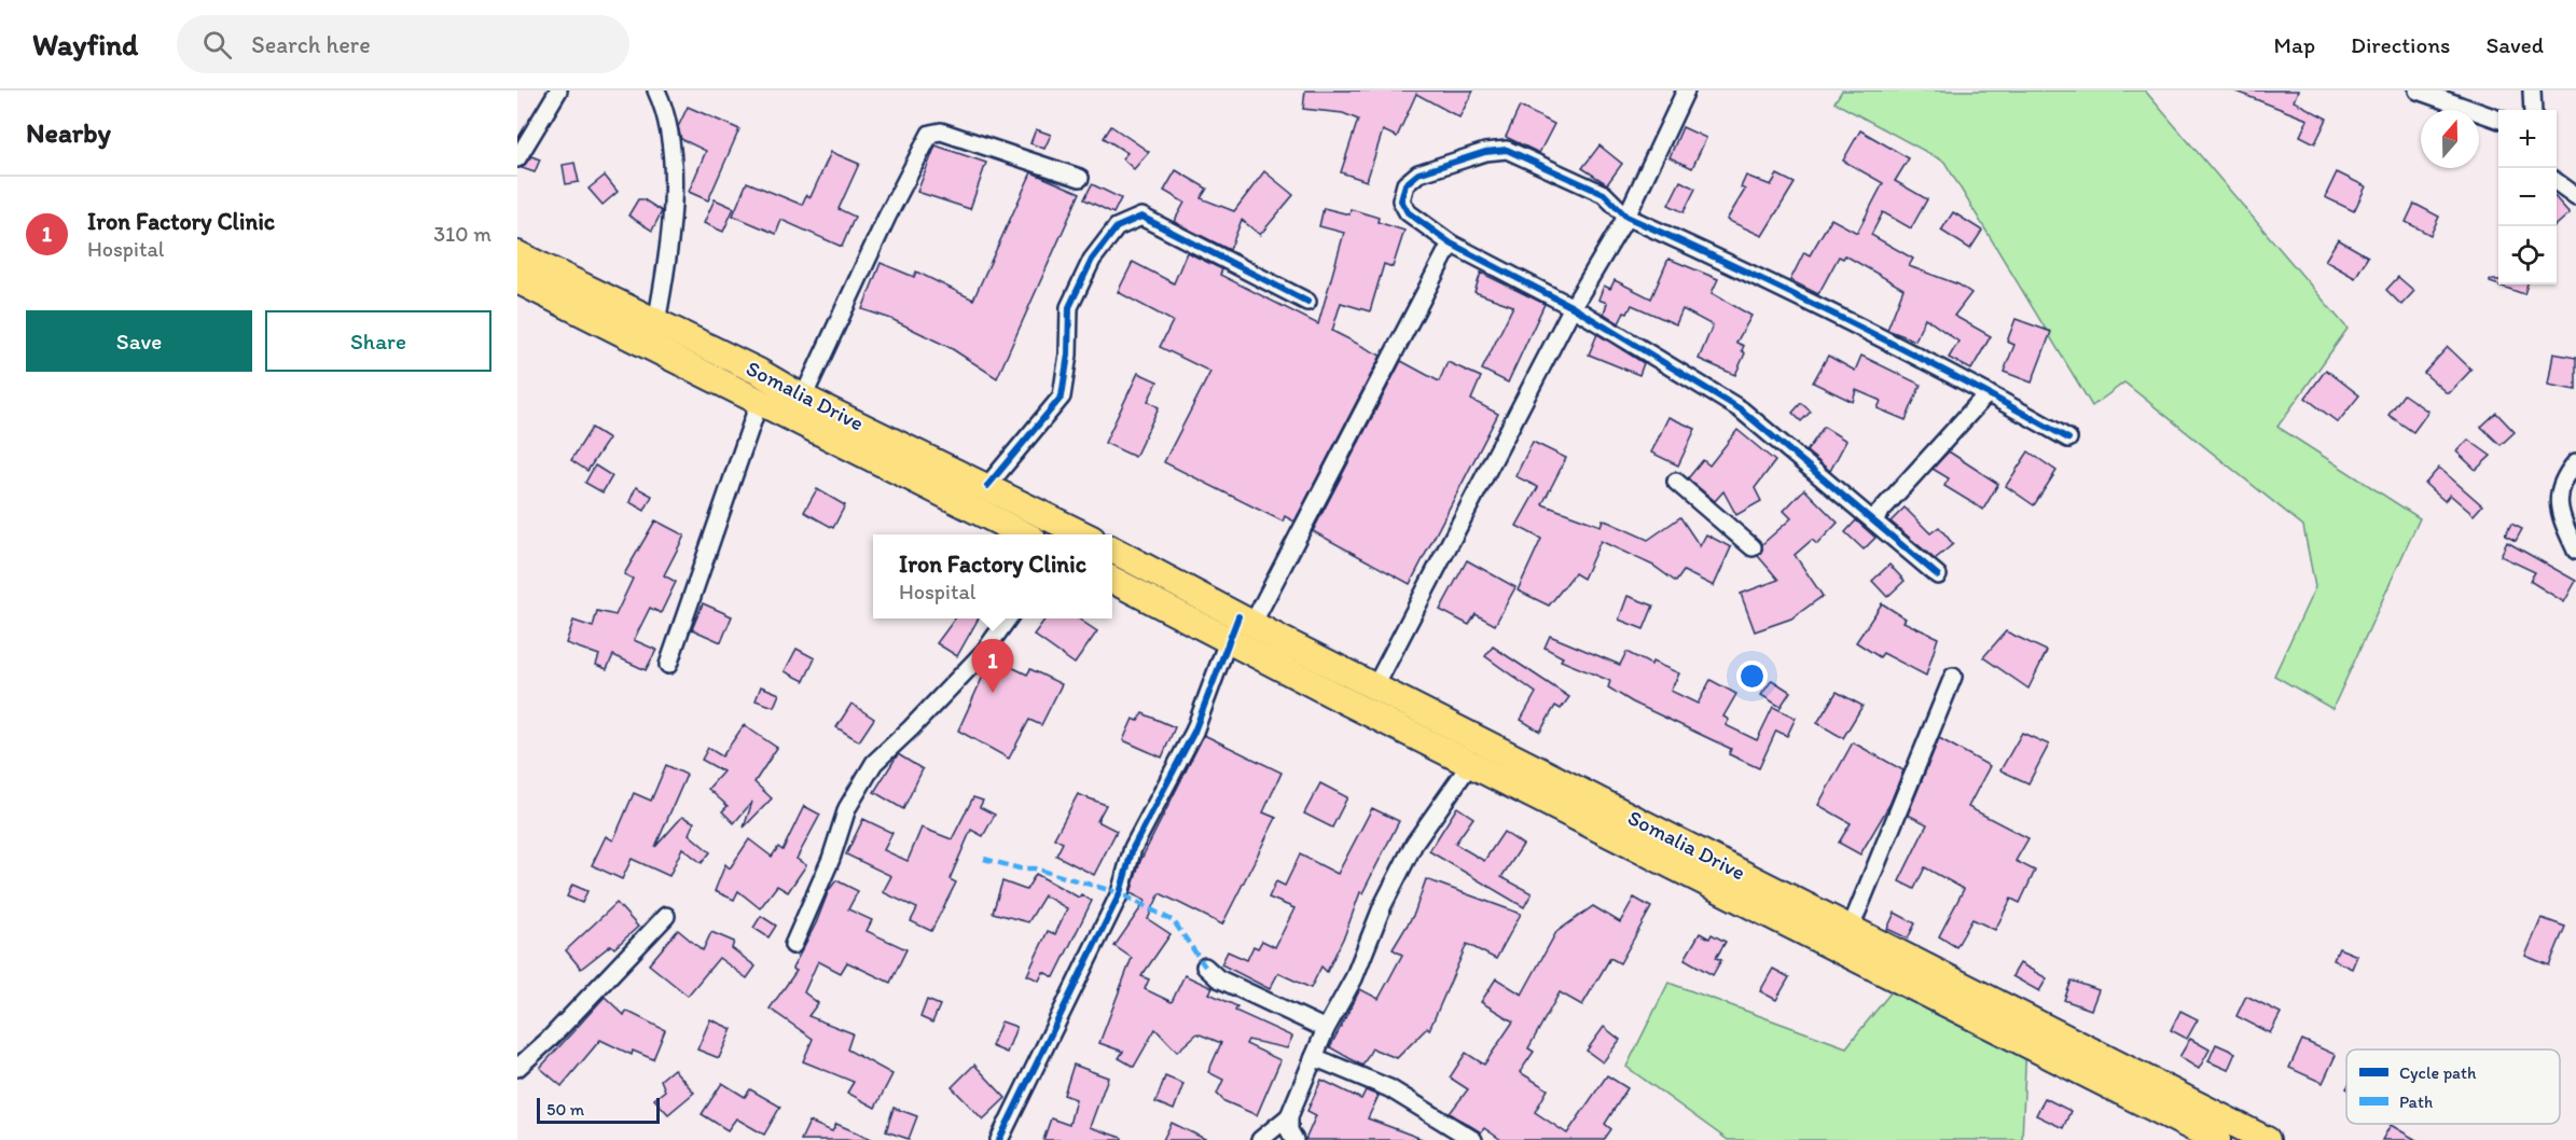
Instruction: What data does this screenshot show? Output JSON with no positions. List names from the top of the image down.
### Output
{
  "streets": {
    "main road": ["Somalia Drive"]
  },
  "legend": ["Cycle path", "Path"],
  "scale_bar": "50 m",
  "north": "top",
  "page": {
    "header": "Wayfind",
    "search": "Search here",
    "nav": ["Map", "Directions", "Saved"],
    "heading": "Nearby",
    "map_buttons": ["+", "−"],
    "list": [
      {
        "mark": "1",
        "name": "Iron Factory Clinic",
        "note": "Hospital",
        "value": "310 m"
      }
    ],
    "buttons": ["Save", "Share"],
    "popup": ["Iron Factory Clinic", "Hospital"],
    "pins": "1",
    "scale": "50 m"
  }
}
